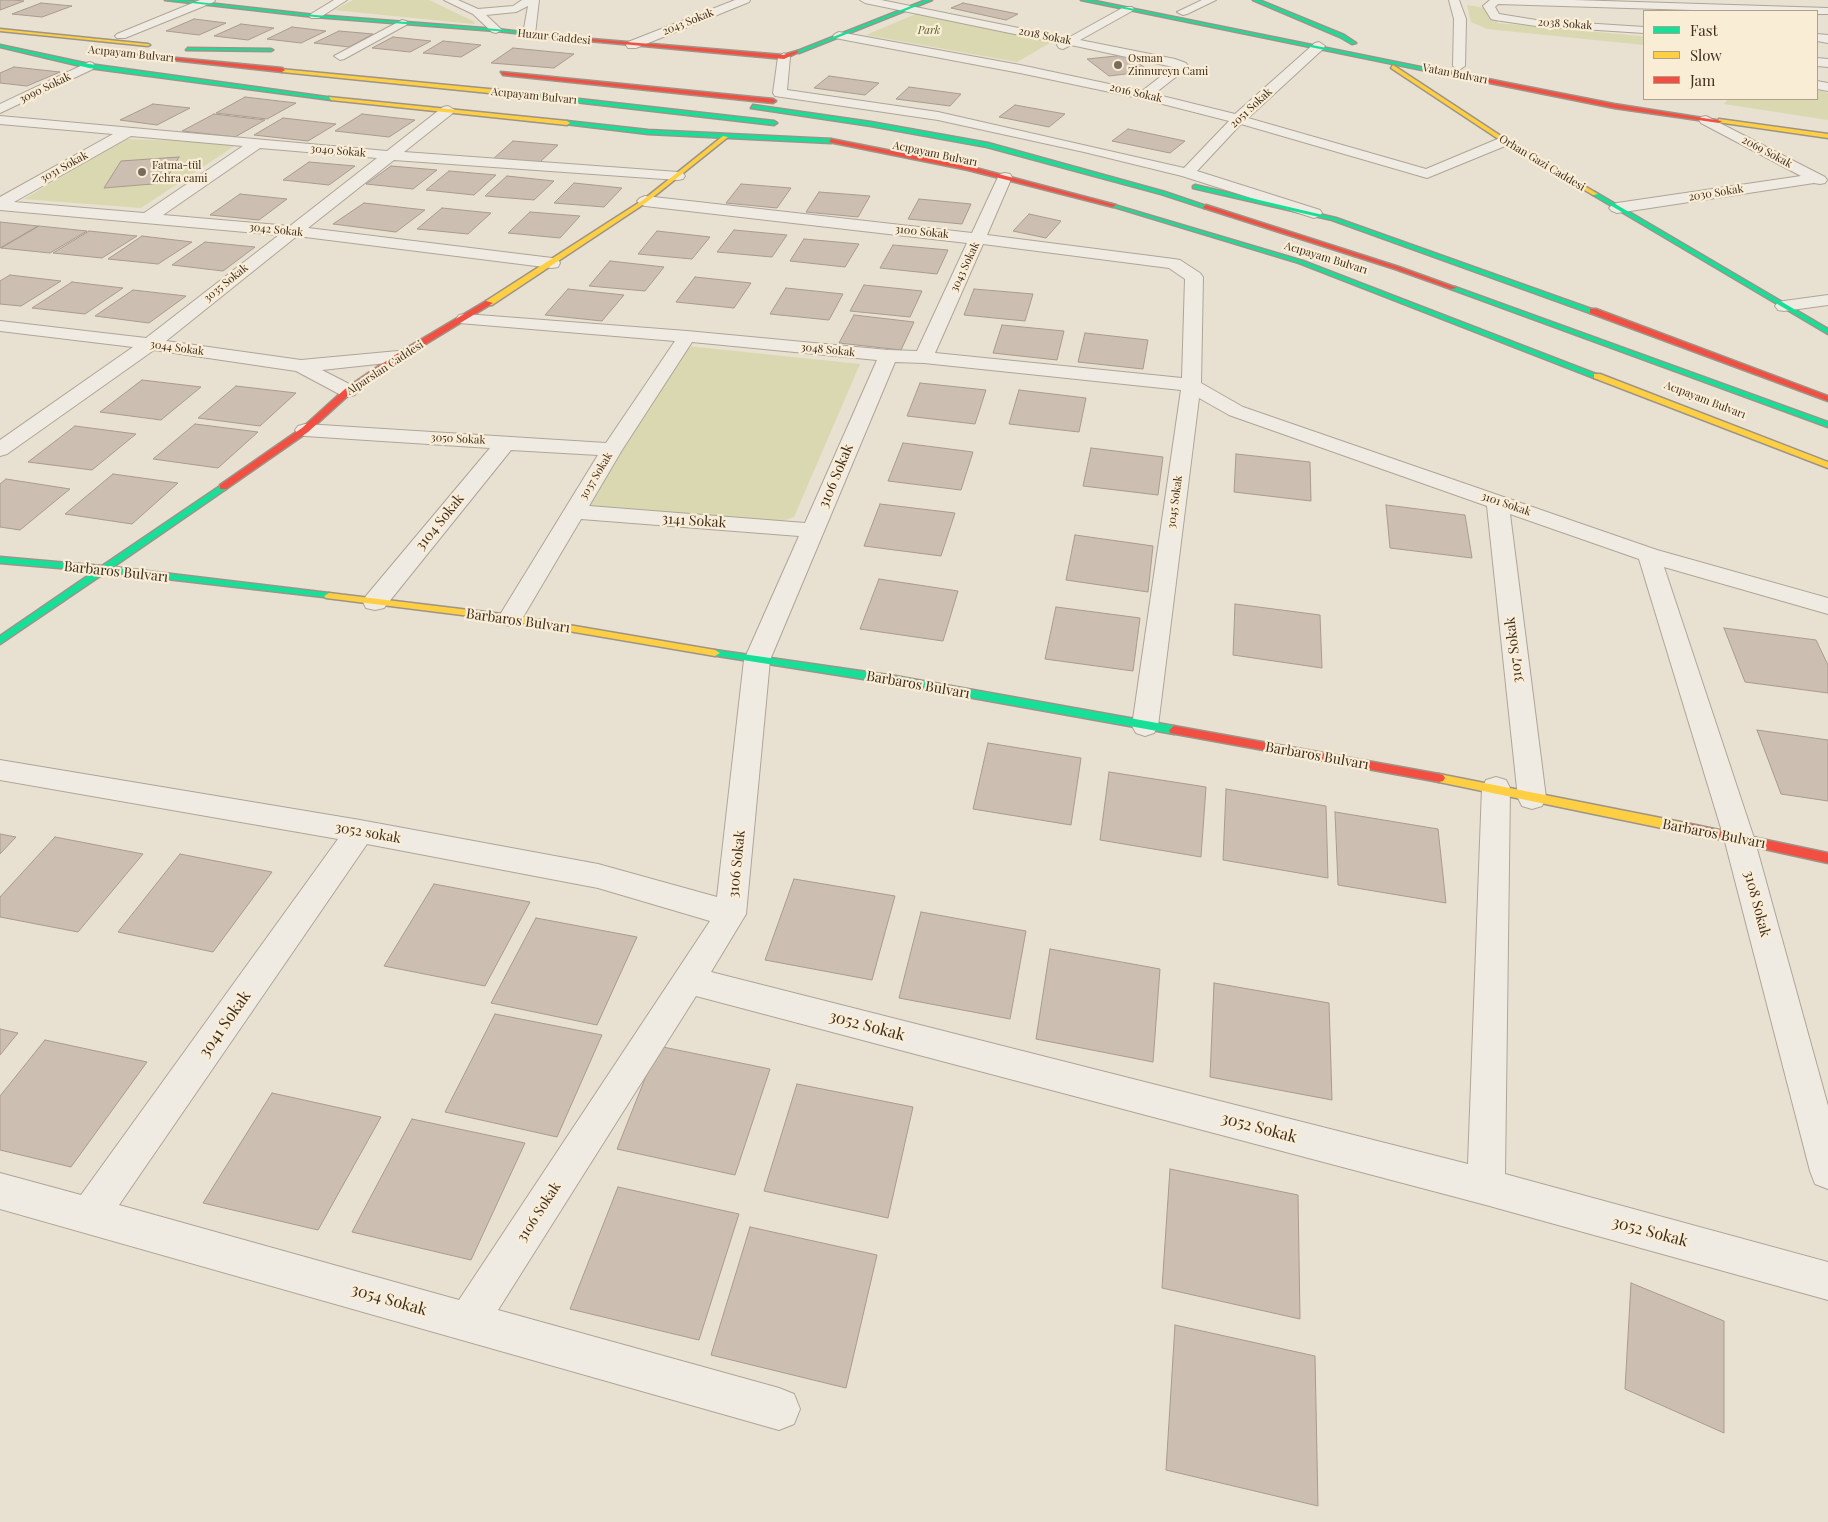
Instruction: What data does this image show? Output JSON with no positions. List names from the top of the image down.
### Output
{
  "streets": {
    "main road": [
      "Huzur Caddesi",
      "Acıpayam Bulvarı",
      "Vatan Bulvarı",
      "Orhan Gazi Caddesi",
      "Alparslan Caddesi",
      "Barbaros Bulvarı"
    ],
    "street": [
      "2043 Sokak",
      "2038 Sokak",
      "2018 Sokak",
      "3090 Sokak",
      "2016 Sokak",
      "2051 Sokak",
      "3040 Sokak",
      "2069 Sokak",
      "3031 Sokak",
      "2030 Sokak",
      "3042 Sokak",
      "3100 Sokak",
      "3043 Sokak",
      "3035 Sokak",
      "3044 Sokak",
      "3048 Sokak",
      "3050 Sokak",
      "3037 Sokak",
      "3106 Sokak",
      "3045 Sokak",
      "3101 Sokak",
      "3141 Sokak",
      "3104 Sokak",
      "3107 Sokak",
      "3052 sokak",
      "3108 Sokak",
      "3041 Sokak",
      "3052 Sokak",
      "3054 Sokak"
    ]
  },
  "crossings": [
    ["2043 Sokak", "Huzur Caddesi"],
    ["2018 Sokak", "Huzur Caddesi"],
    ["2018 Sokak", "2016 Sokak"],
    ["Huzur Caddesi", "2016 Sokak"],
    ["Vatan Bulvarı", "2051 Sokak"],
    ["Vatan Bulvarı", "2069 Sokak"],
    ["Vatan Bulvarı", "Orhan Gazi Caddesi"],
    ["2016 Sokak", "2051 Sokak"],
    ["2016 Sokak", "Orhan Gazi Caddesi"],
    ["3040 Sokak", "3031 Sokak"],
    ["3040 Sokak", "3035 Sokak"],
    ["3040 Sokak", "Alparslan Caddesi"],
    ["2069 Sokak", "2030 Sokak"],
    ["Orhan Gazi Caddesi", "2030 Sokak"],
    ["3031 Sokak", "3042 Sokak"],
    ["3042 Sokak", "3035 Sokak"],
    ["3042 Sokak", "Alparslan Caddesi"],
    ["3100 Sokak", "3043 Sokak"],
    ["3100 Sokak", "Alparslan Caddesi"],
    ["3100 Sokak", "3045 Sokak"],
    ["3043 Sokak", "3048 Sokak"],
    ["3035 Sokak", "3044 Sokak"],
    ["3044 Sokak", "Alparslan Caddesi"],
    ["3048 Sokak", "Alparslan Caddesi"],
    ["3048 Sokak", "3037 Sokak"],
    ["3048 Sokak", "3106 Sokak"],
    ["3048 Sokak", "3045 Sokak"],
    ["3048 Sokak", "3101 Sokak"],
    ["Alparslan Caddesi", "3050 Sokak"],
    ["Alparslan Caddesi", "Barbaros Bulvarı"],
    ["3050 Sokak", "3037 Sokak"],
    ["3050 Sokak", "3104 Sokak"],
    ["3037 Sokak", "3141 Sokak"],
    ["3037 Sokak", "Barbaros Bulvarı"],
    ["3106 Sokak", "3141 Sokak"],
    ["3106 Sokak", "Barbaros Bulvarı"],
    ["3106 Sokak", "3052 sokak"],
    ["3106 Sokak", "3052 Sokak"],
    ["3106 Sokak", "3054 Sokak"],
    ["3045 Sokak", "3101 Sokak"],
    ["3045 Sokak", "Barbaros Bulvarı"],
    ["3101 Sokak", "3107 Sokak"],
    ["3101 Sokak", "3108 Sokak"],
    ["3104 Sokak", "Barbaros Bulvarı"],
    ["Barbaros Bulvarı", "3107 Sokak"],
    ["Barbaros Bulvarı", "3108 Sokak"],
    ["3052 sokak", "3041 Sokak"],
    ["3041 Sokak", "3054 Sokak"]
  ],
  "parks": ["Park"],
  "places": ["Osman Zinnureyn Cami", "Fatma-tül Zehra cami"],
  "legend": ["Fast", "Slow", "Jam"]
}
